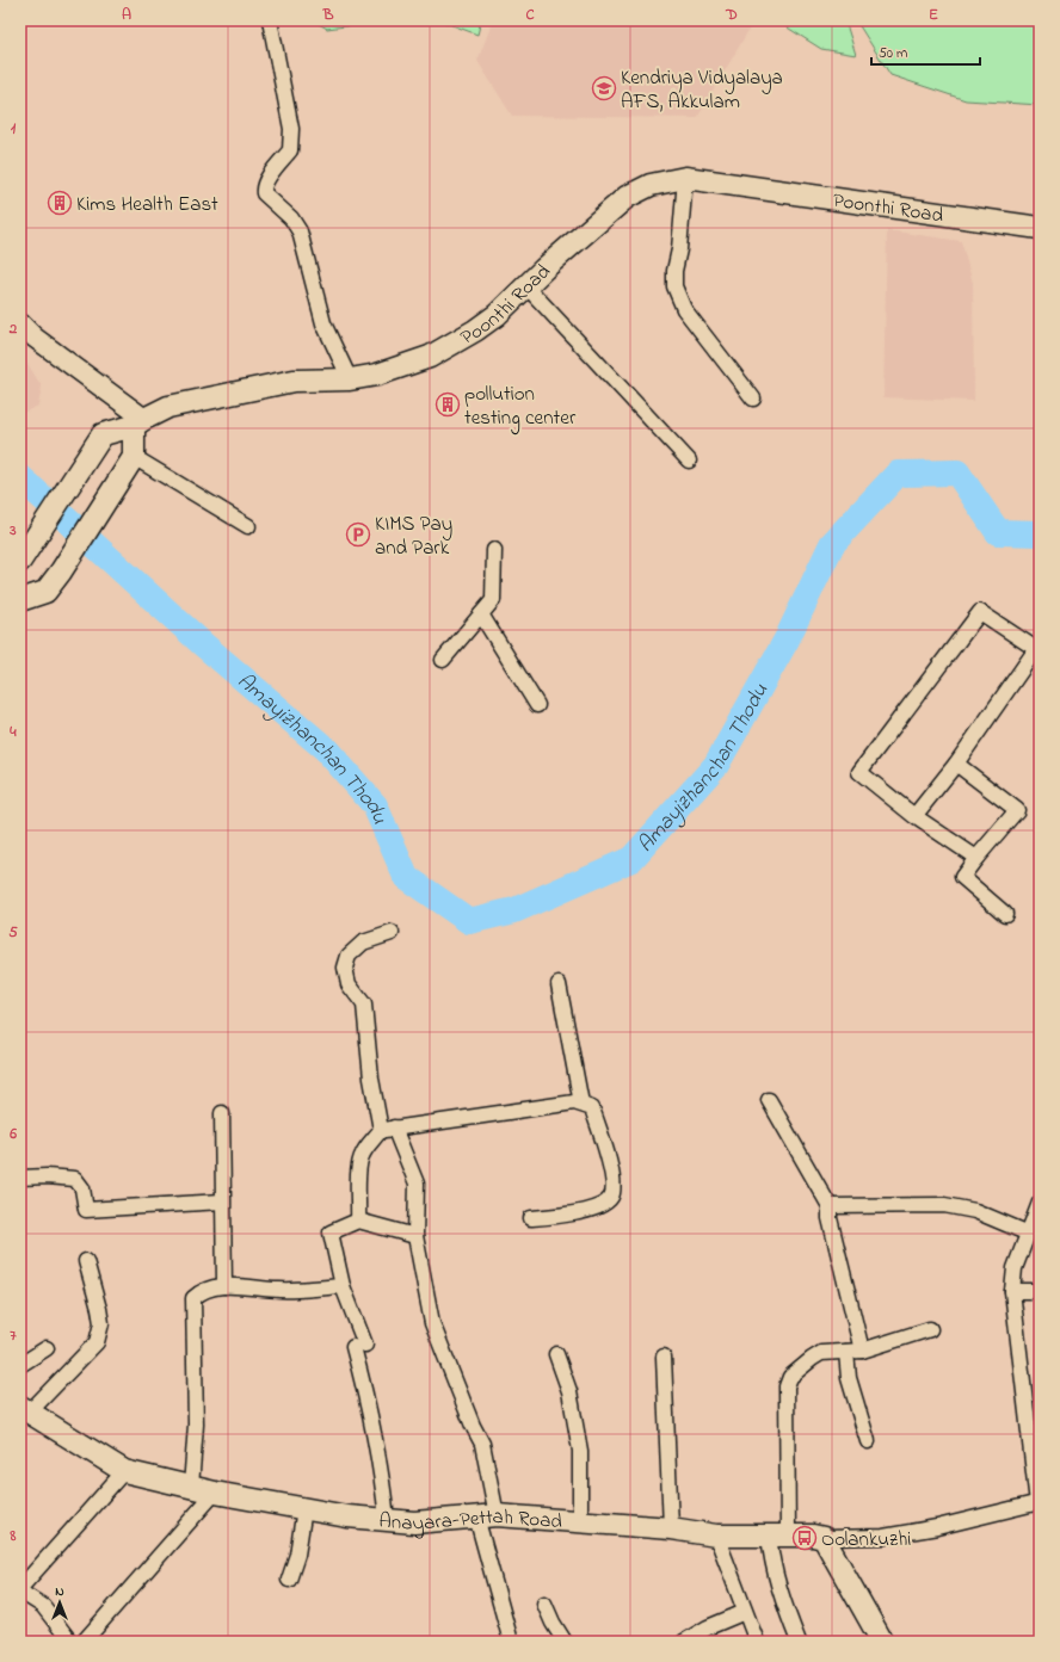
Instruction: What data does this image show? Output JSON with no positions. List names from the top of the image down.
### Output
{
  "streets": {
    "main road": ["Poonthi Road", "Anayara-Pettah Road"]
  },
  "water": ["Amayizhanchan Thodu"],
  "places": {
    "school or university": ["Kendriya Vidyalaya AFS, Akkulam"],
    "building": ["Kims Health East", "pollution testing center"],
    "parking": ["KIMS Pay and Park"],
    "bus stop": ["Oolankuzhi"]
  },
  "scale_bar": "50 m",
  "north": "top",
  "grid": {
    "columns": [
      "A",
      "B",
      "C",
      "D",
      "E"
    ],
    "rows": [
      "1",
      "2",
      "3",
      "4",
      "5",
      "6",
      "7",
      "8"
    ]
  }
}
